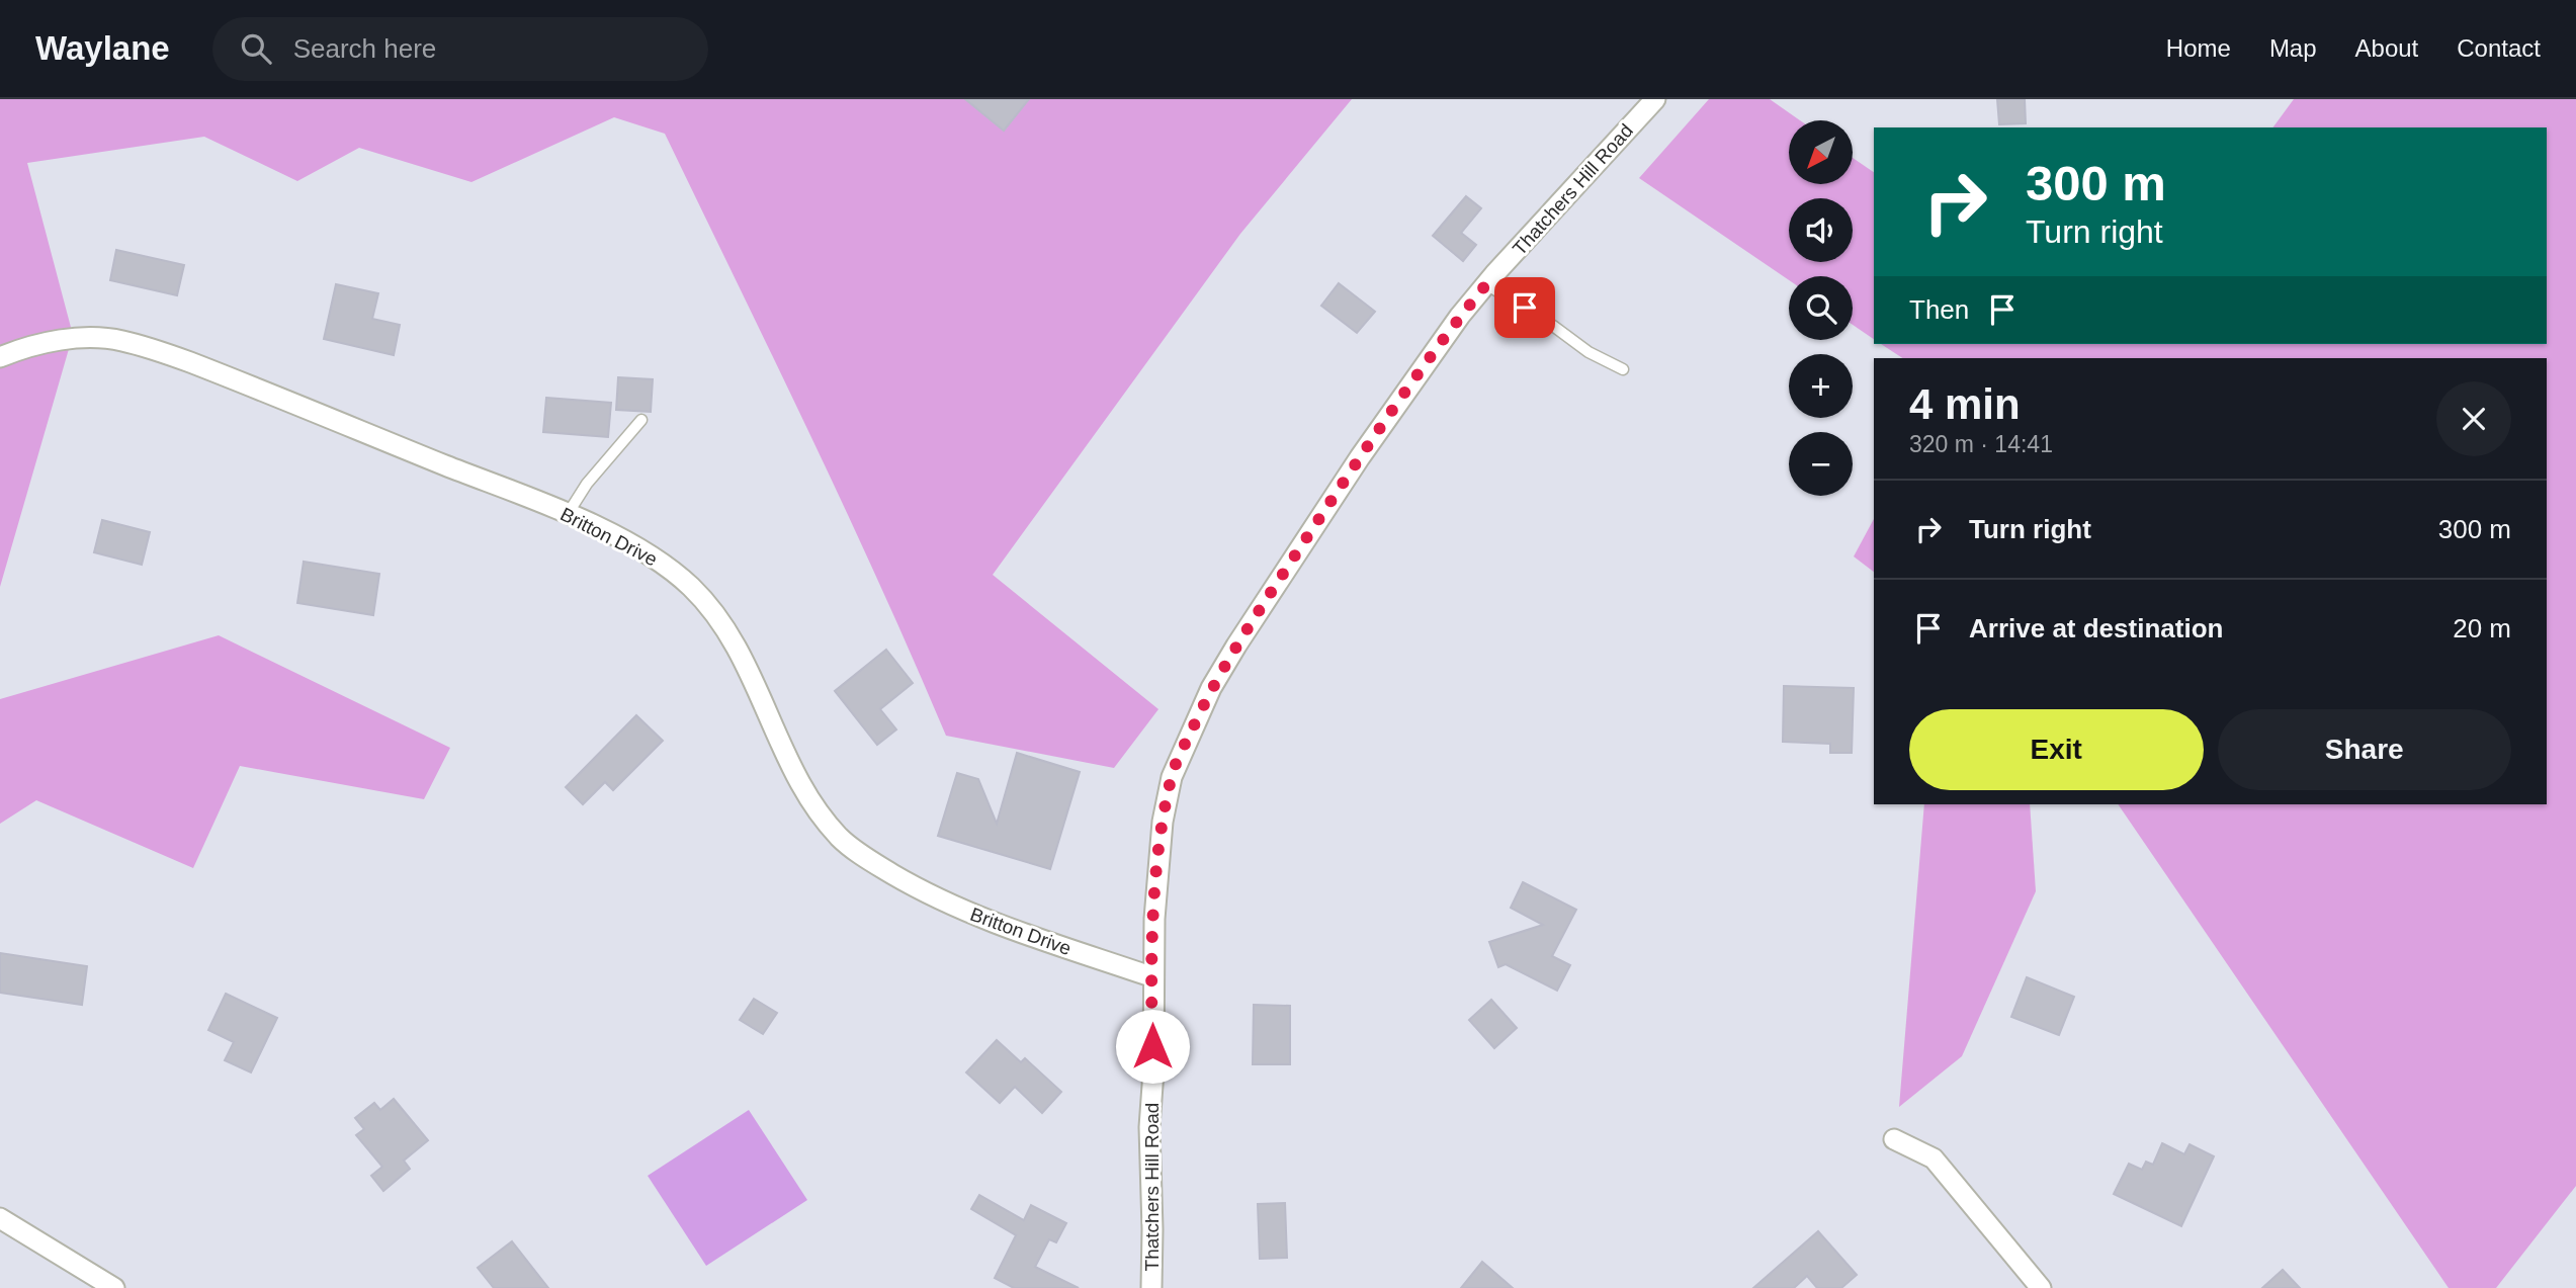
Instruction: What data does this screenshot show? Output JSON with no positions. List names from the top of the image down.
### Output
{
  "streets": {
    "street": ["Thatchers Hill Road", "Britton Drive"]
  },
  "crossings": [
    ["Thatchers Hill Road", "Britton Drive"]
  ],
  "north": "bottom left",
  "page": {
    "header": "Waylane",
    "search": "Search here",
    "nav": [
      "Home",
      "Map",
      "About",
      "Contact"
    ],
    "map_buttons": ["+", "−"],
    "turn": ["300 m", "Turn right"],
    "then": "Then",
    "heading": ["4 min", "320 m · 14:41"],
    "list": [
      {
        "name": "Turn right",
        "value": "300 m"
      },
      {
        "name": "Arrive at destination",
        "value": "20 m"
      }
    ],
    "buttons": ["Exit", "Share"]
  }
}
